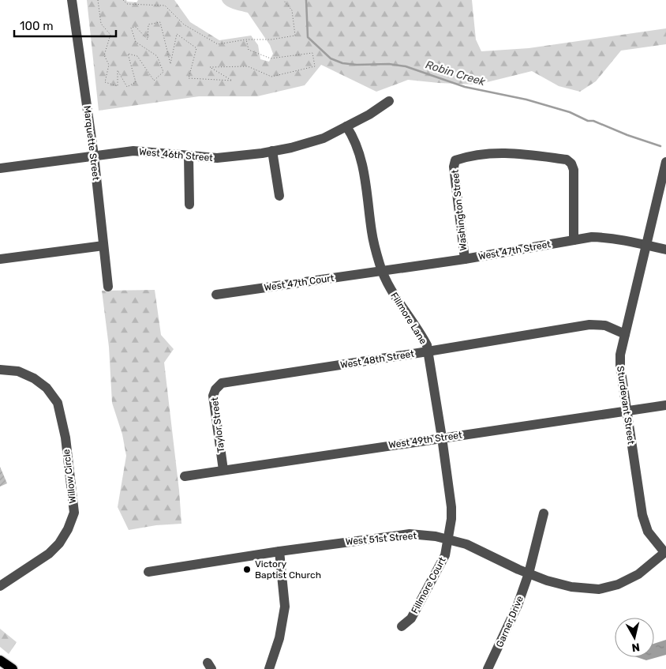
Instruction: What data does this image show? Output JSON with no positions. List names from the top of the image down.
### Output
{
  "streets": {
    "street": [
      "Marquette Street",
      "West 46th Street",
      "Washington Street",
      "West 47th Street",
      "West 47th Court",
      "Fillmore Lane",
      "West 48th Street",
      "Sturdevant Street",
      "Taylor Street",
      "West 49th Street",
      "Willow Circle",
      "West 51st Street",
      "Fillmore Court",
      "Garner Drive"
    ]
  },
  "crossings": [
    ["Marquette Street", "West 46th Street"],
    ["West 46th Street", "Fillmore Lane"],
    ["Washington Street", "West 47th Street"],
    ["West 47th Street", "West 47th Court"],
    ["West 47th Street", "Fillmore Lane"],
    ["West 47th Street", "Sturdevant Street"],
    ["West 47th Court", "Fillmore Lane"],
    ["Fillmore Lane", "West 48th Street"],
    ["Fillmore Lane", "West 49th Street"],
    ["Fillmore Lane", "West 51st Street"],
    ["Fillmore Lane", "Fillmore Court"],
    ["West 48th Street", "Sturdevant Street"],
    ["West 48th Street", "Taylor Street"],
    ["Sturdevant Street", "West 49th Street"],
    ["Sturdevant Street", "West 51st Street"],
    ["Taylor Street", "West 49th Street"],
    ["West 51st Street", "Fillmore Court"],
    ["West 51st Street", "Garner Drive"]
  ],
  "water": ["Robin Creek"],
  "places": ["Victory Baptist Church"],
  "scale_bar": "100 m",
  "north": "bottom"
}
